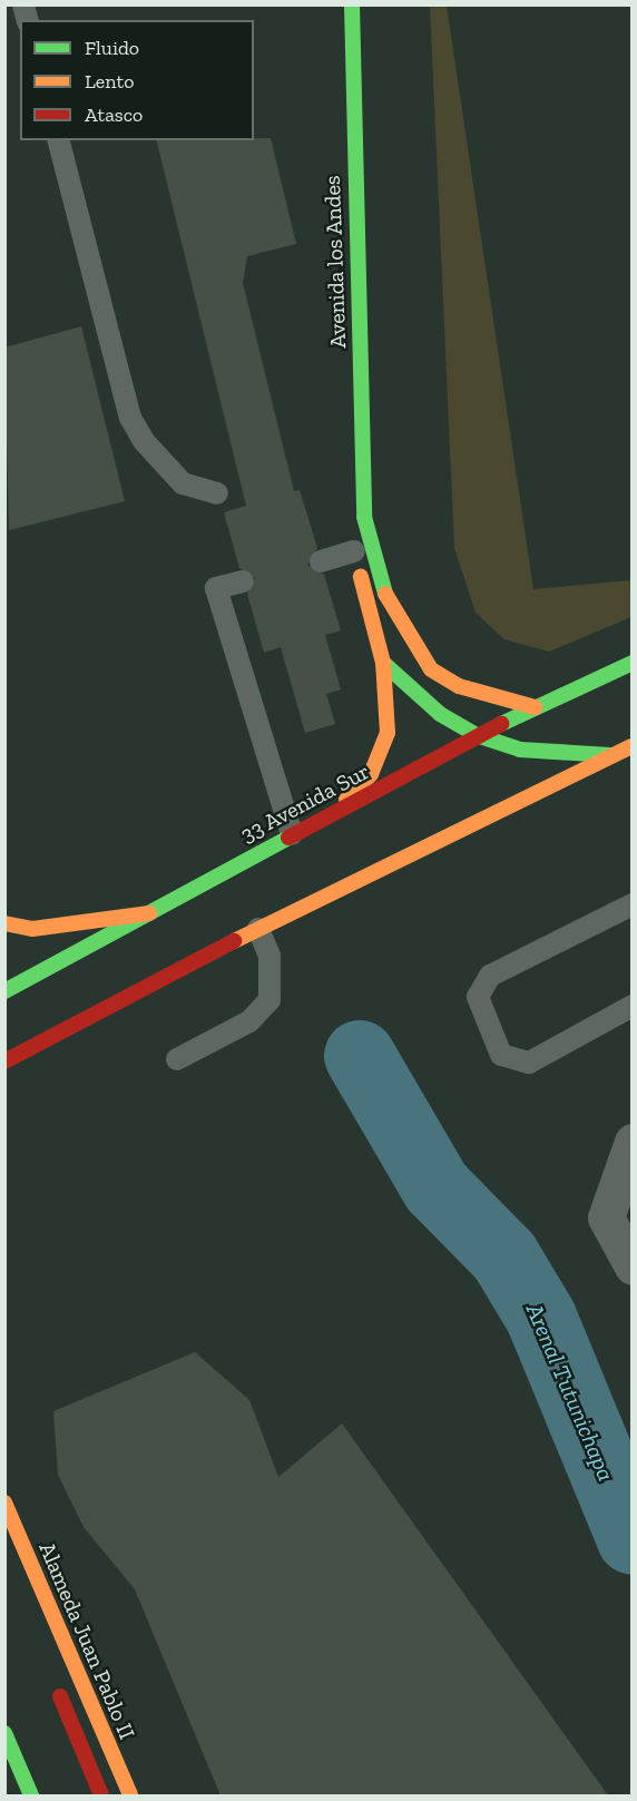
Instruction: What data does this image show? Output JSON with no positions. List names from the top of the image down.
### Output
{
  "streets": {
    "street": ["Avenida los Andes", "33 Avenida Sur", "Alameda Juan Pablo II"]
  },
  "crossings": [
    ["Avenida los Andes", "33 Avenida Sur"]
  ],
  "water": ["Arenal Tutunichapa"],
  "legend": ["Fluido", "Lento", "Atasco"]
}
